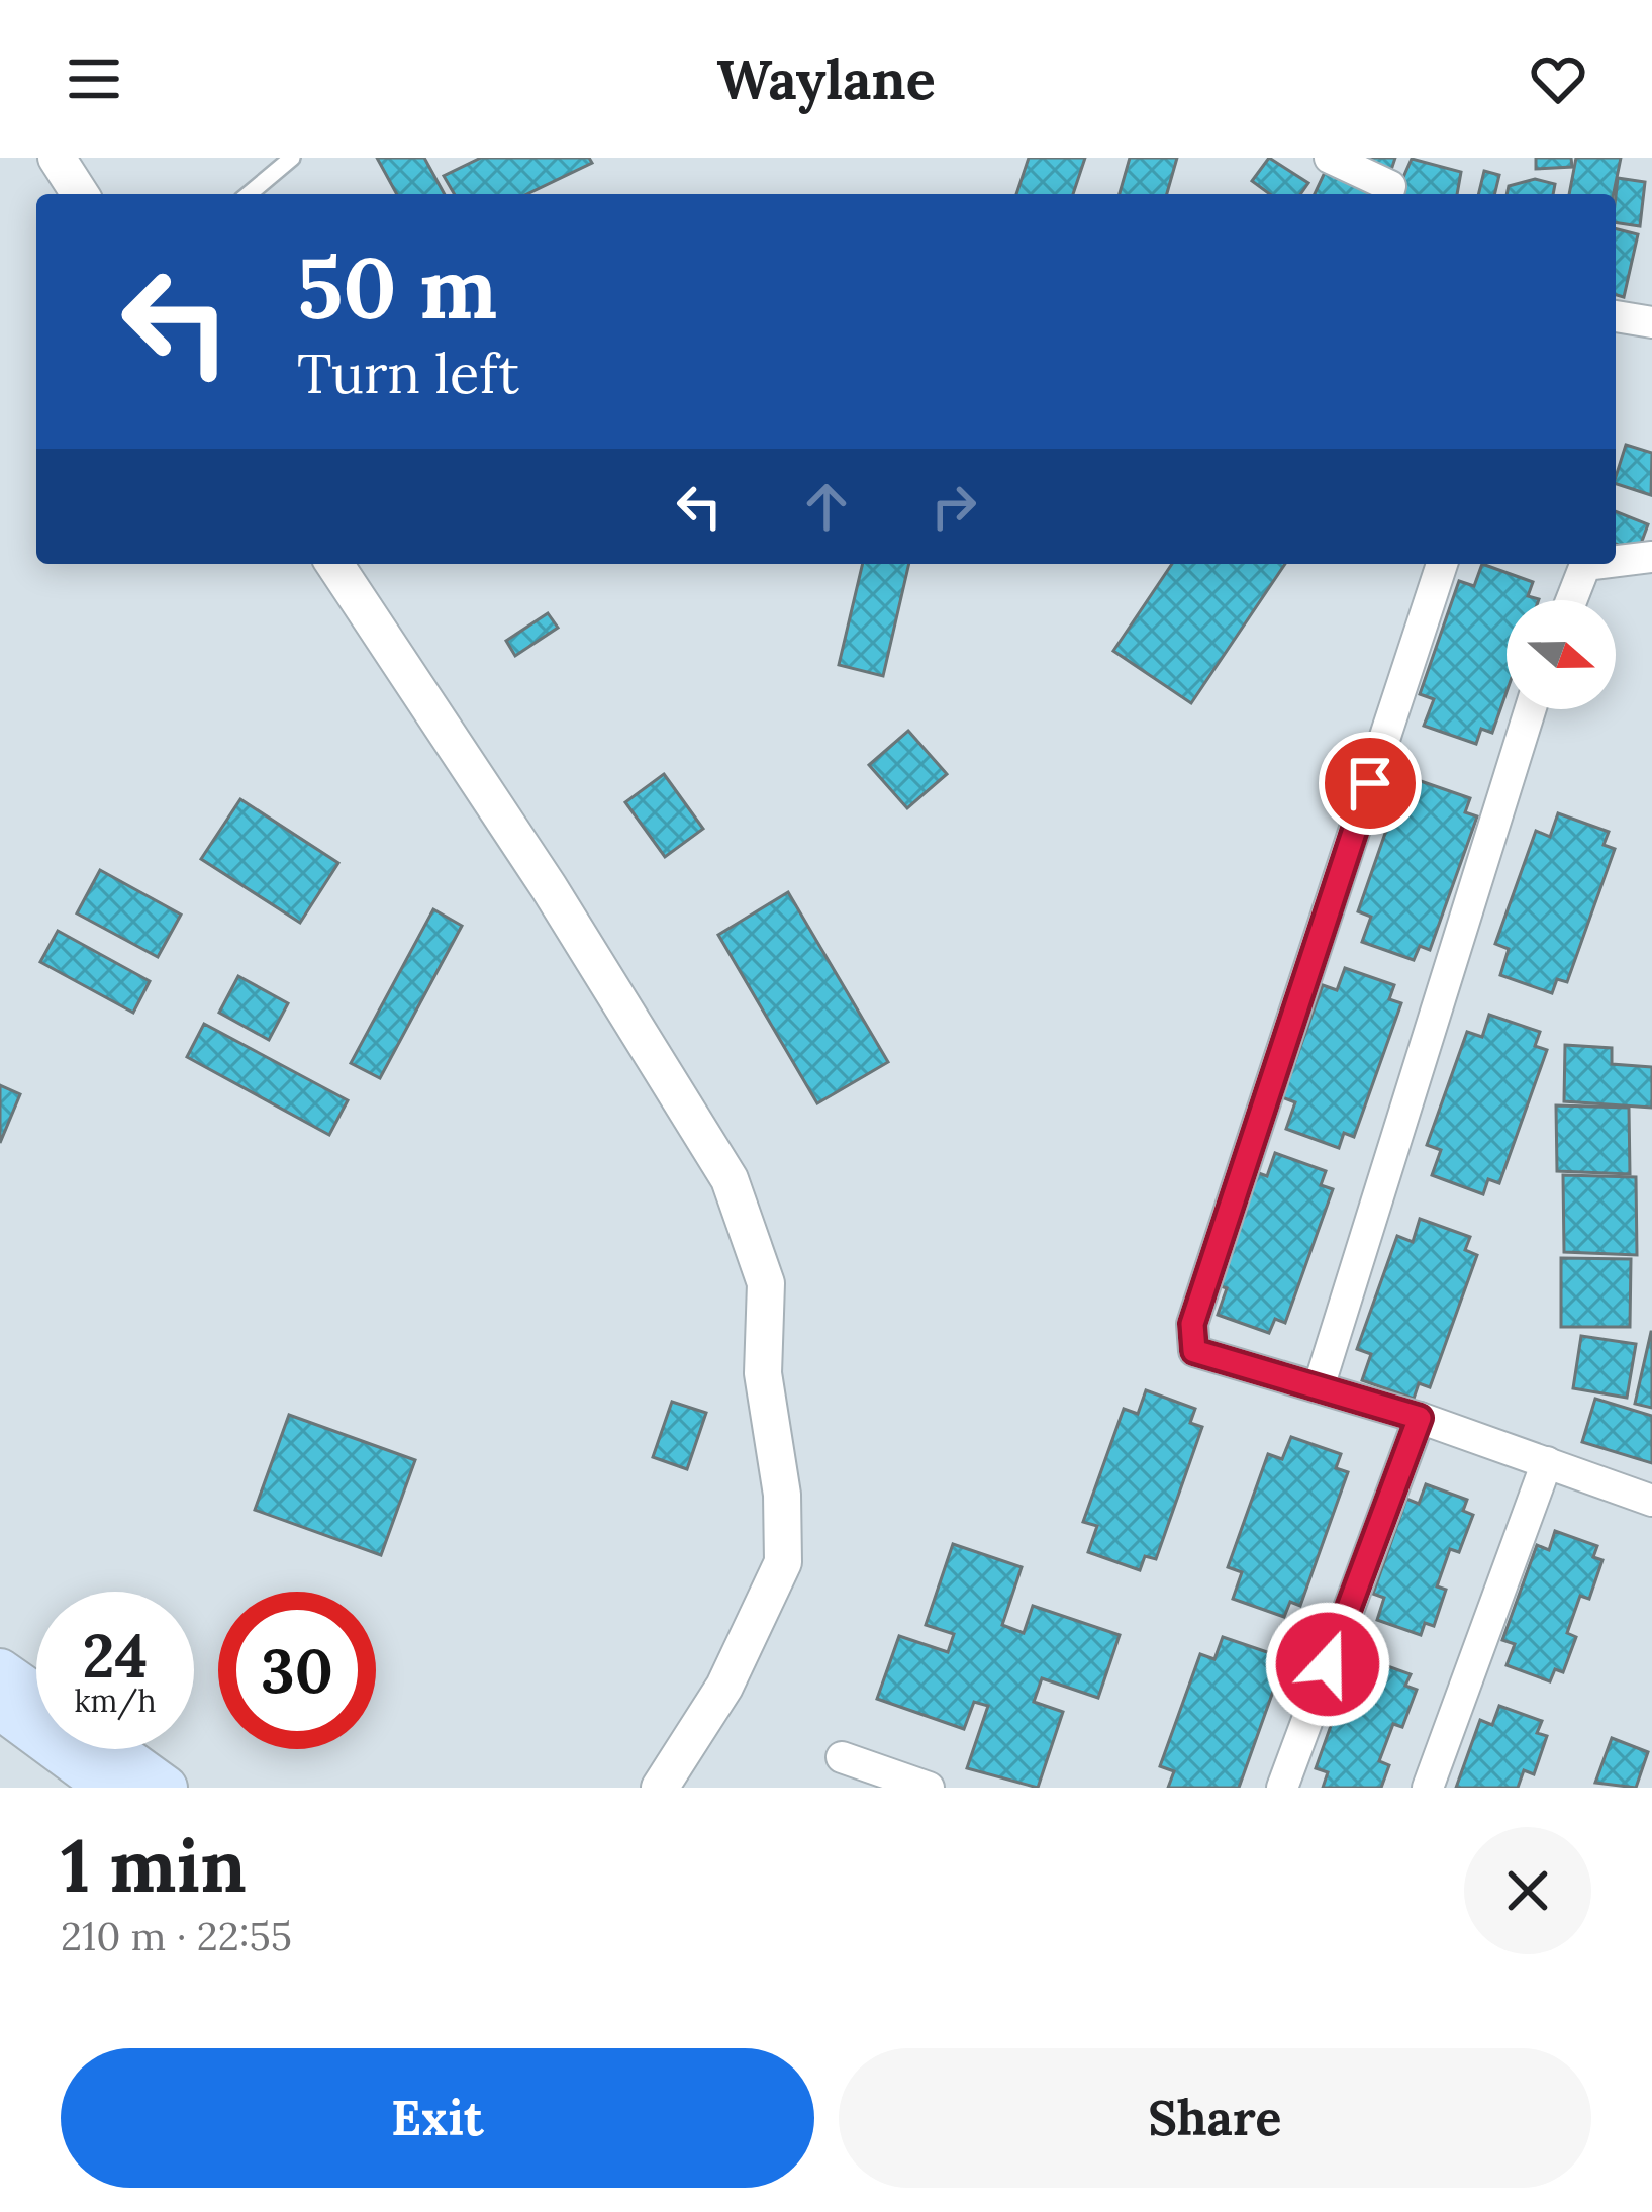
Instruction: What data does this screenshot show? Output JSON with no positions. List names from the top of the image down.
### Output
{
  "north": "right",
  "page": {
    "header": "Waylane",
    "turn": ["50 m", "Turn left"],
    "speed": "24 km/h",
    "limit": "30",
    "heading": ["1 min", "210 m · 22:55"],
    "buttons": ["Exit", "Share"]
  }
}
